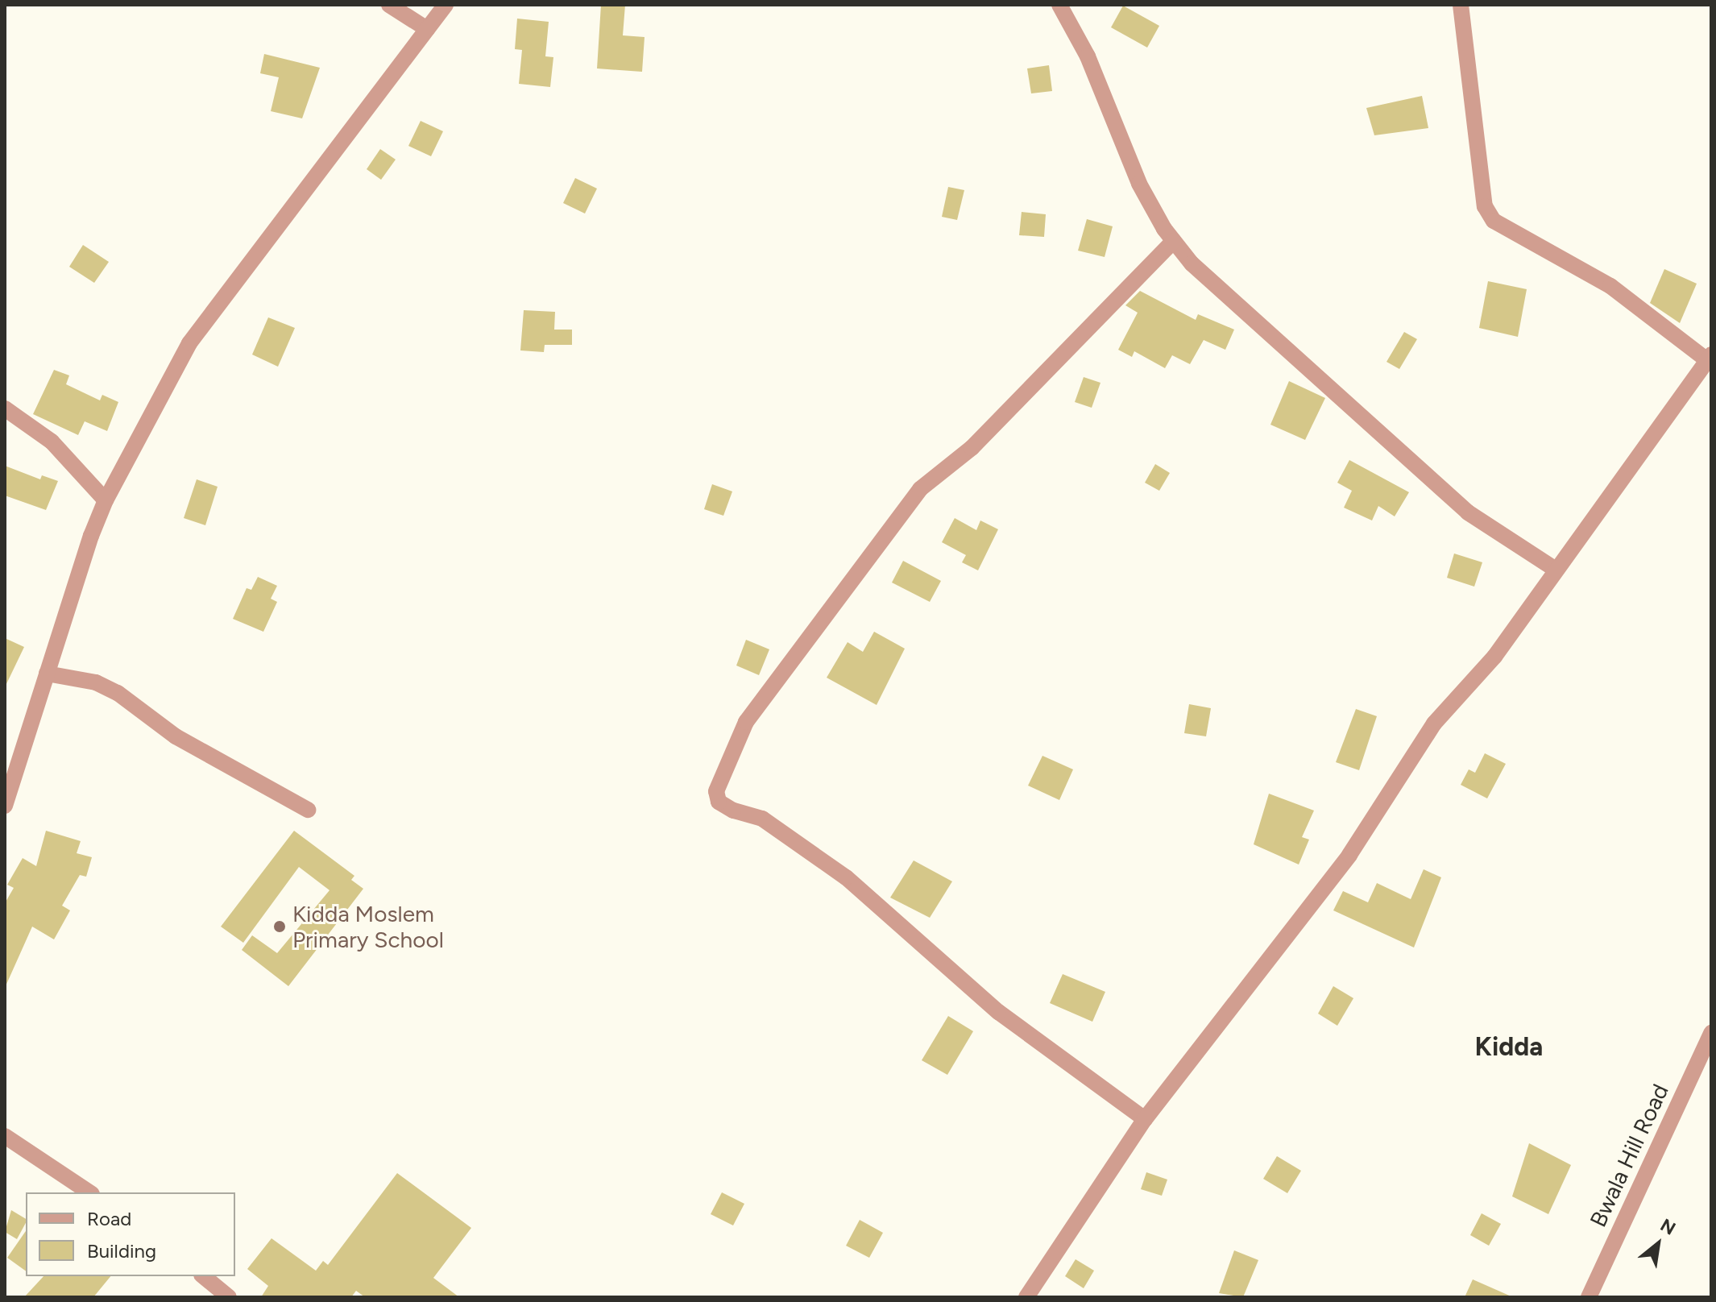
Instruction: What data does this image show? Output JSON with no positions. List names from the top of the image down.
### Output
{
  "streets": {
    "street": ["Bwala Hill Road"]
  },
  "districts": ["Kidda"],
  "places": ["Kidda Moslem Primary School"],
  "legend": ["Road", "Building"],
  "north": "top right"
}
